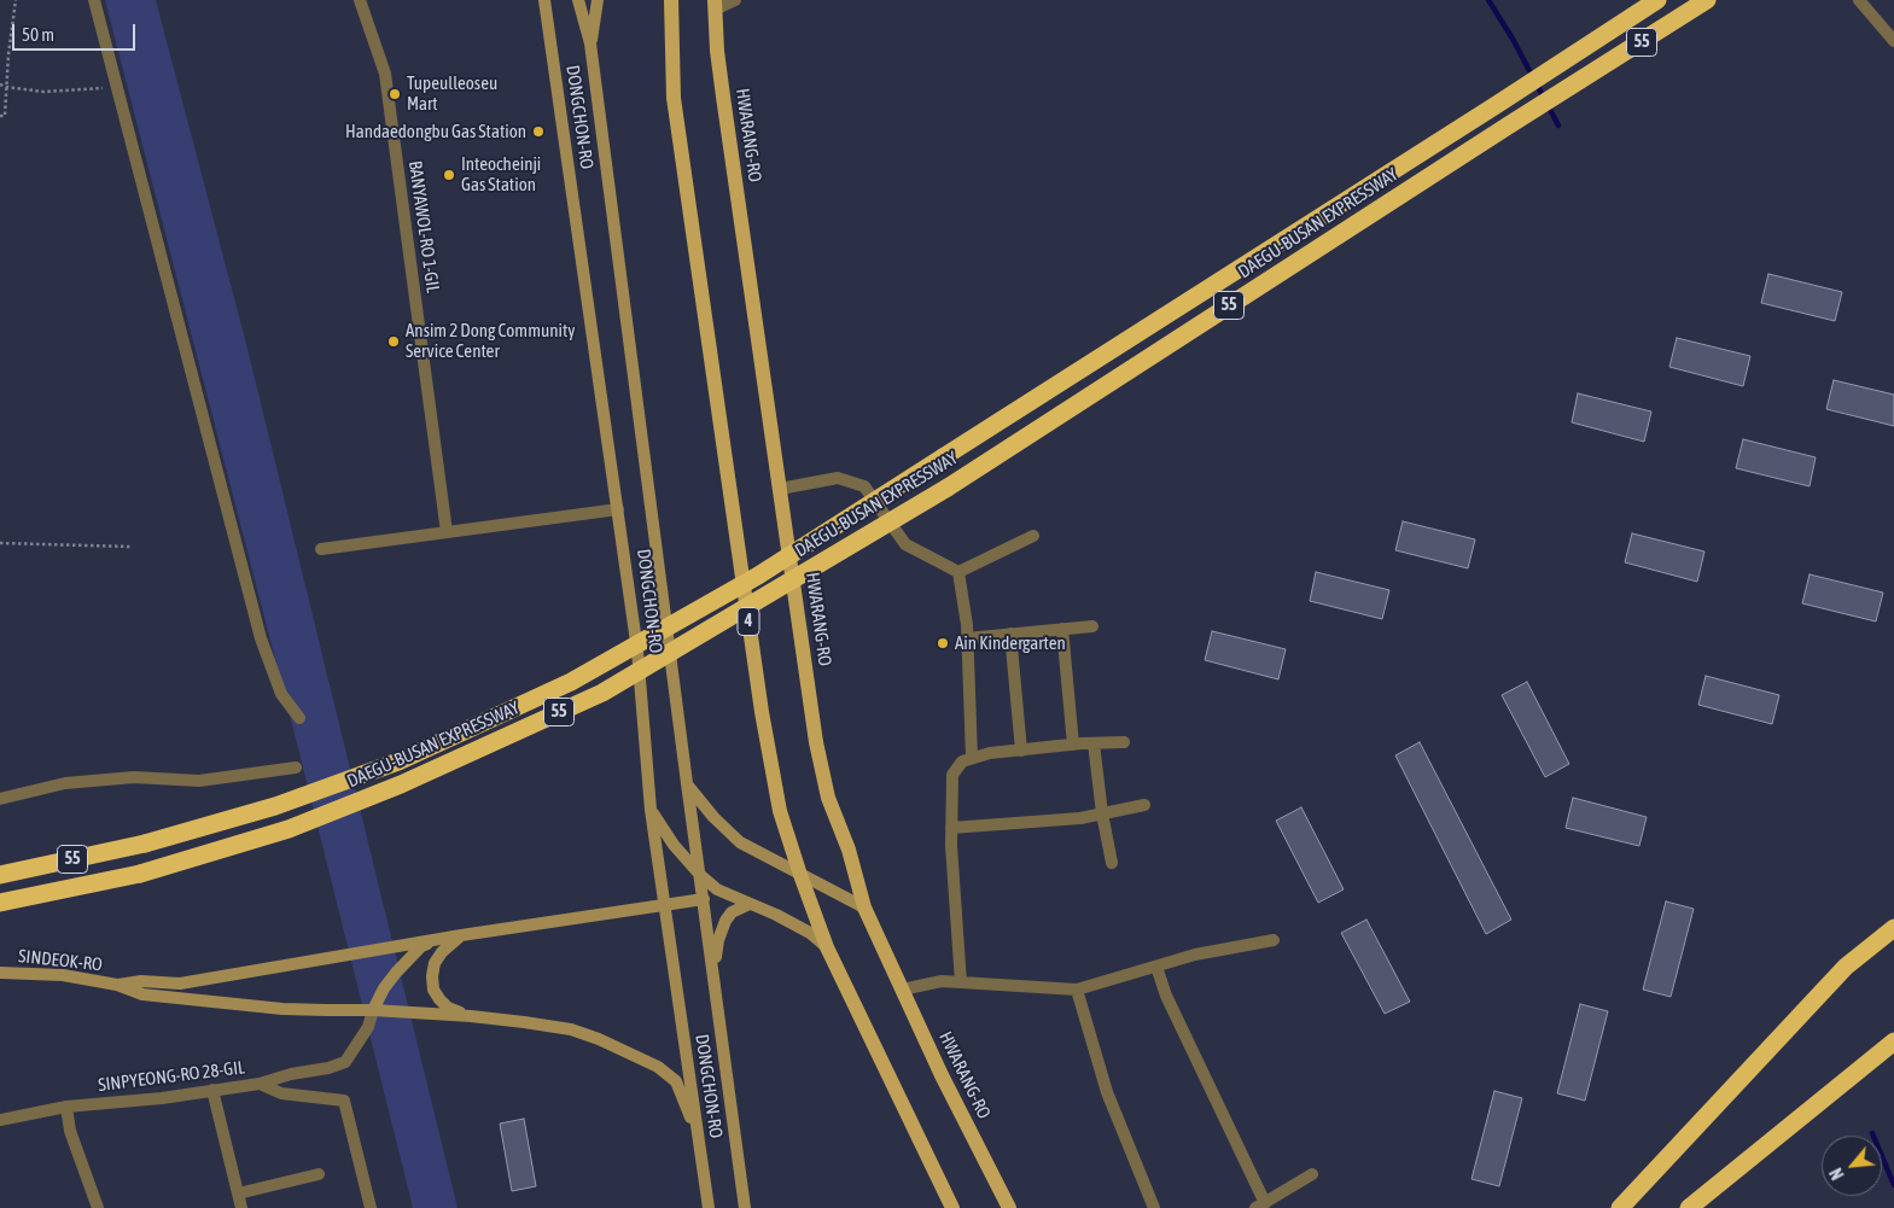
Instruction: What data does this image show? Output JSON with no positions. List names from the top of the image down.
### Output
{
  "streets": {
    "highway": ["55", "DAEGU-BUSAN EXPRESSWAY"],
    "main road": [
      "DONGCHON-RO",
      "HWARANG-RO",
      "4",
      "SINDEOK-RO"
    ],
    "street": ["BANYAWOL-RO 1-GIL", "SINPYEONG-RO 28-GIL"]
  },
  "places": [
    "Tupeulleoseu Mart",
    "Handaedongbu Gas Station",
    "Inteocheinji Gas Station",
    "Ansim 2 Dong Community Service Center",
    "Ain Kindergarten"
  ],
  "scale_bar": "50 m",
  "north": "bottom left"
}
